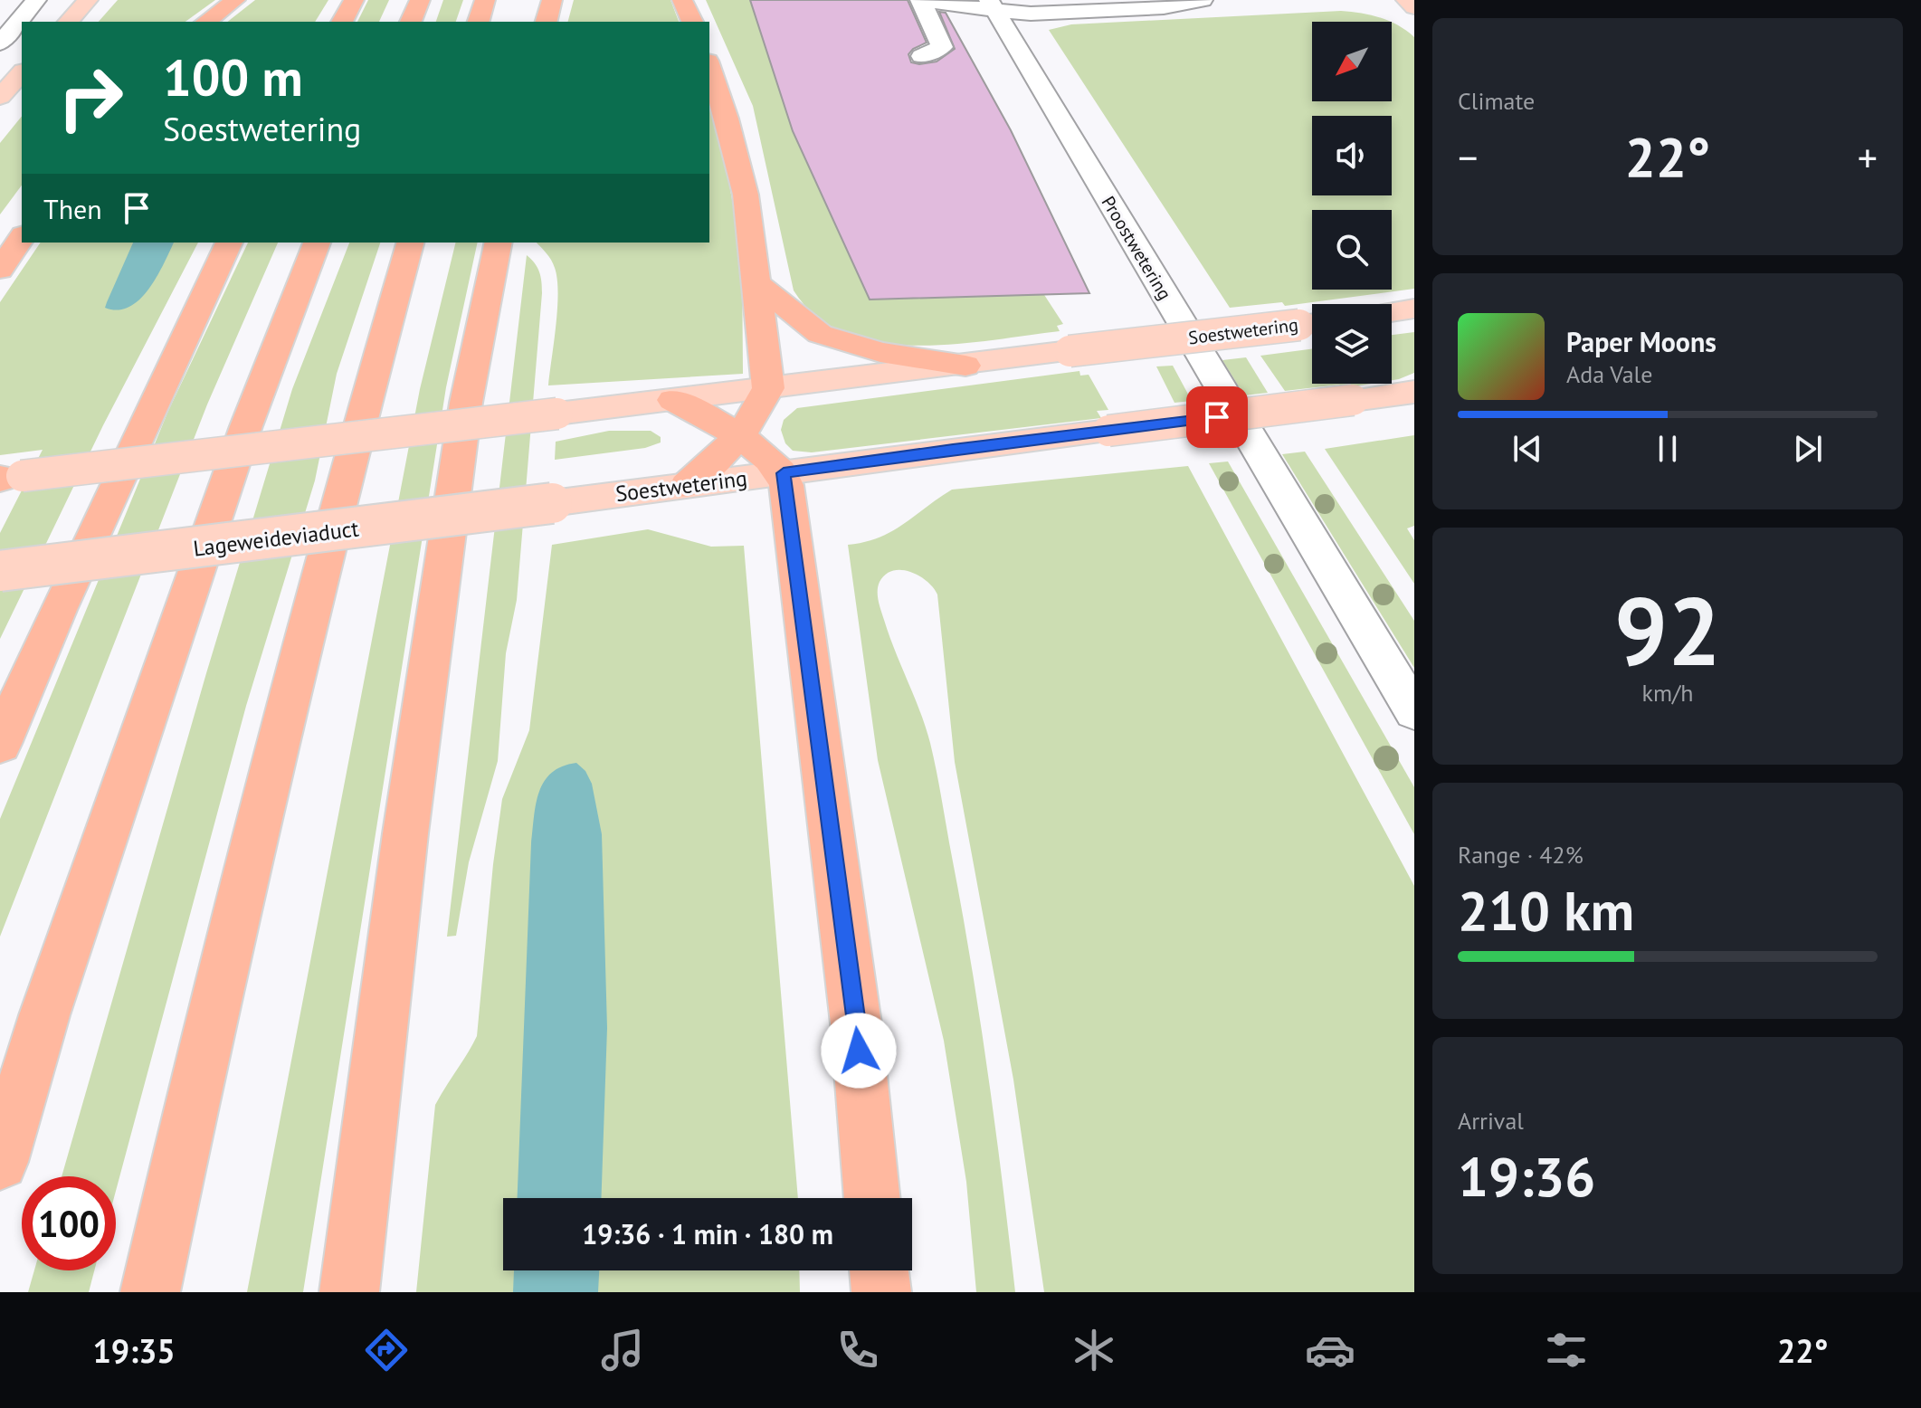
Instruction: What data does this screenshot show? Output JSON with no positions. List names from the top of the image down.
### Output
{
  "streets": {
    "main road": ["Soestwetering", "Lageweideviaduct"],
    "street": ["Proostwetering"]
  },
  "crossings": [
    ["Soestwetering", "Lageweideviaduct"]
  ],
  "north": "bottom left",
  "page": {
    "tile": [
      "Climate",
      ["92", "km/h"],
      ["Range · 42%", "210 km"],
      ["Arrival", "19:36"]
    ],
    "turn": ["100 m", "Soestwetering"],
    "heat": ["−", "22°", "+"],
    "then": "Then",
    "song": ["Paper Moons", "Ada Vale"],
    "limit": "100",
    "trip": "19:36 · 1 min · 180 m",
    "tabs": ["19:35", "22°"]
  }
}
